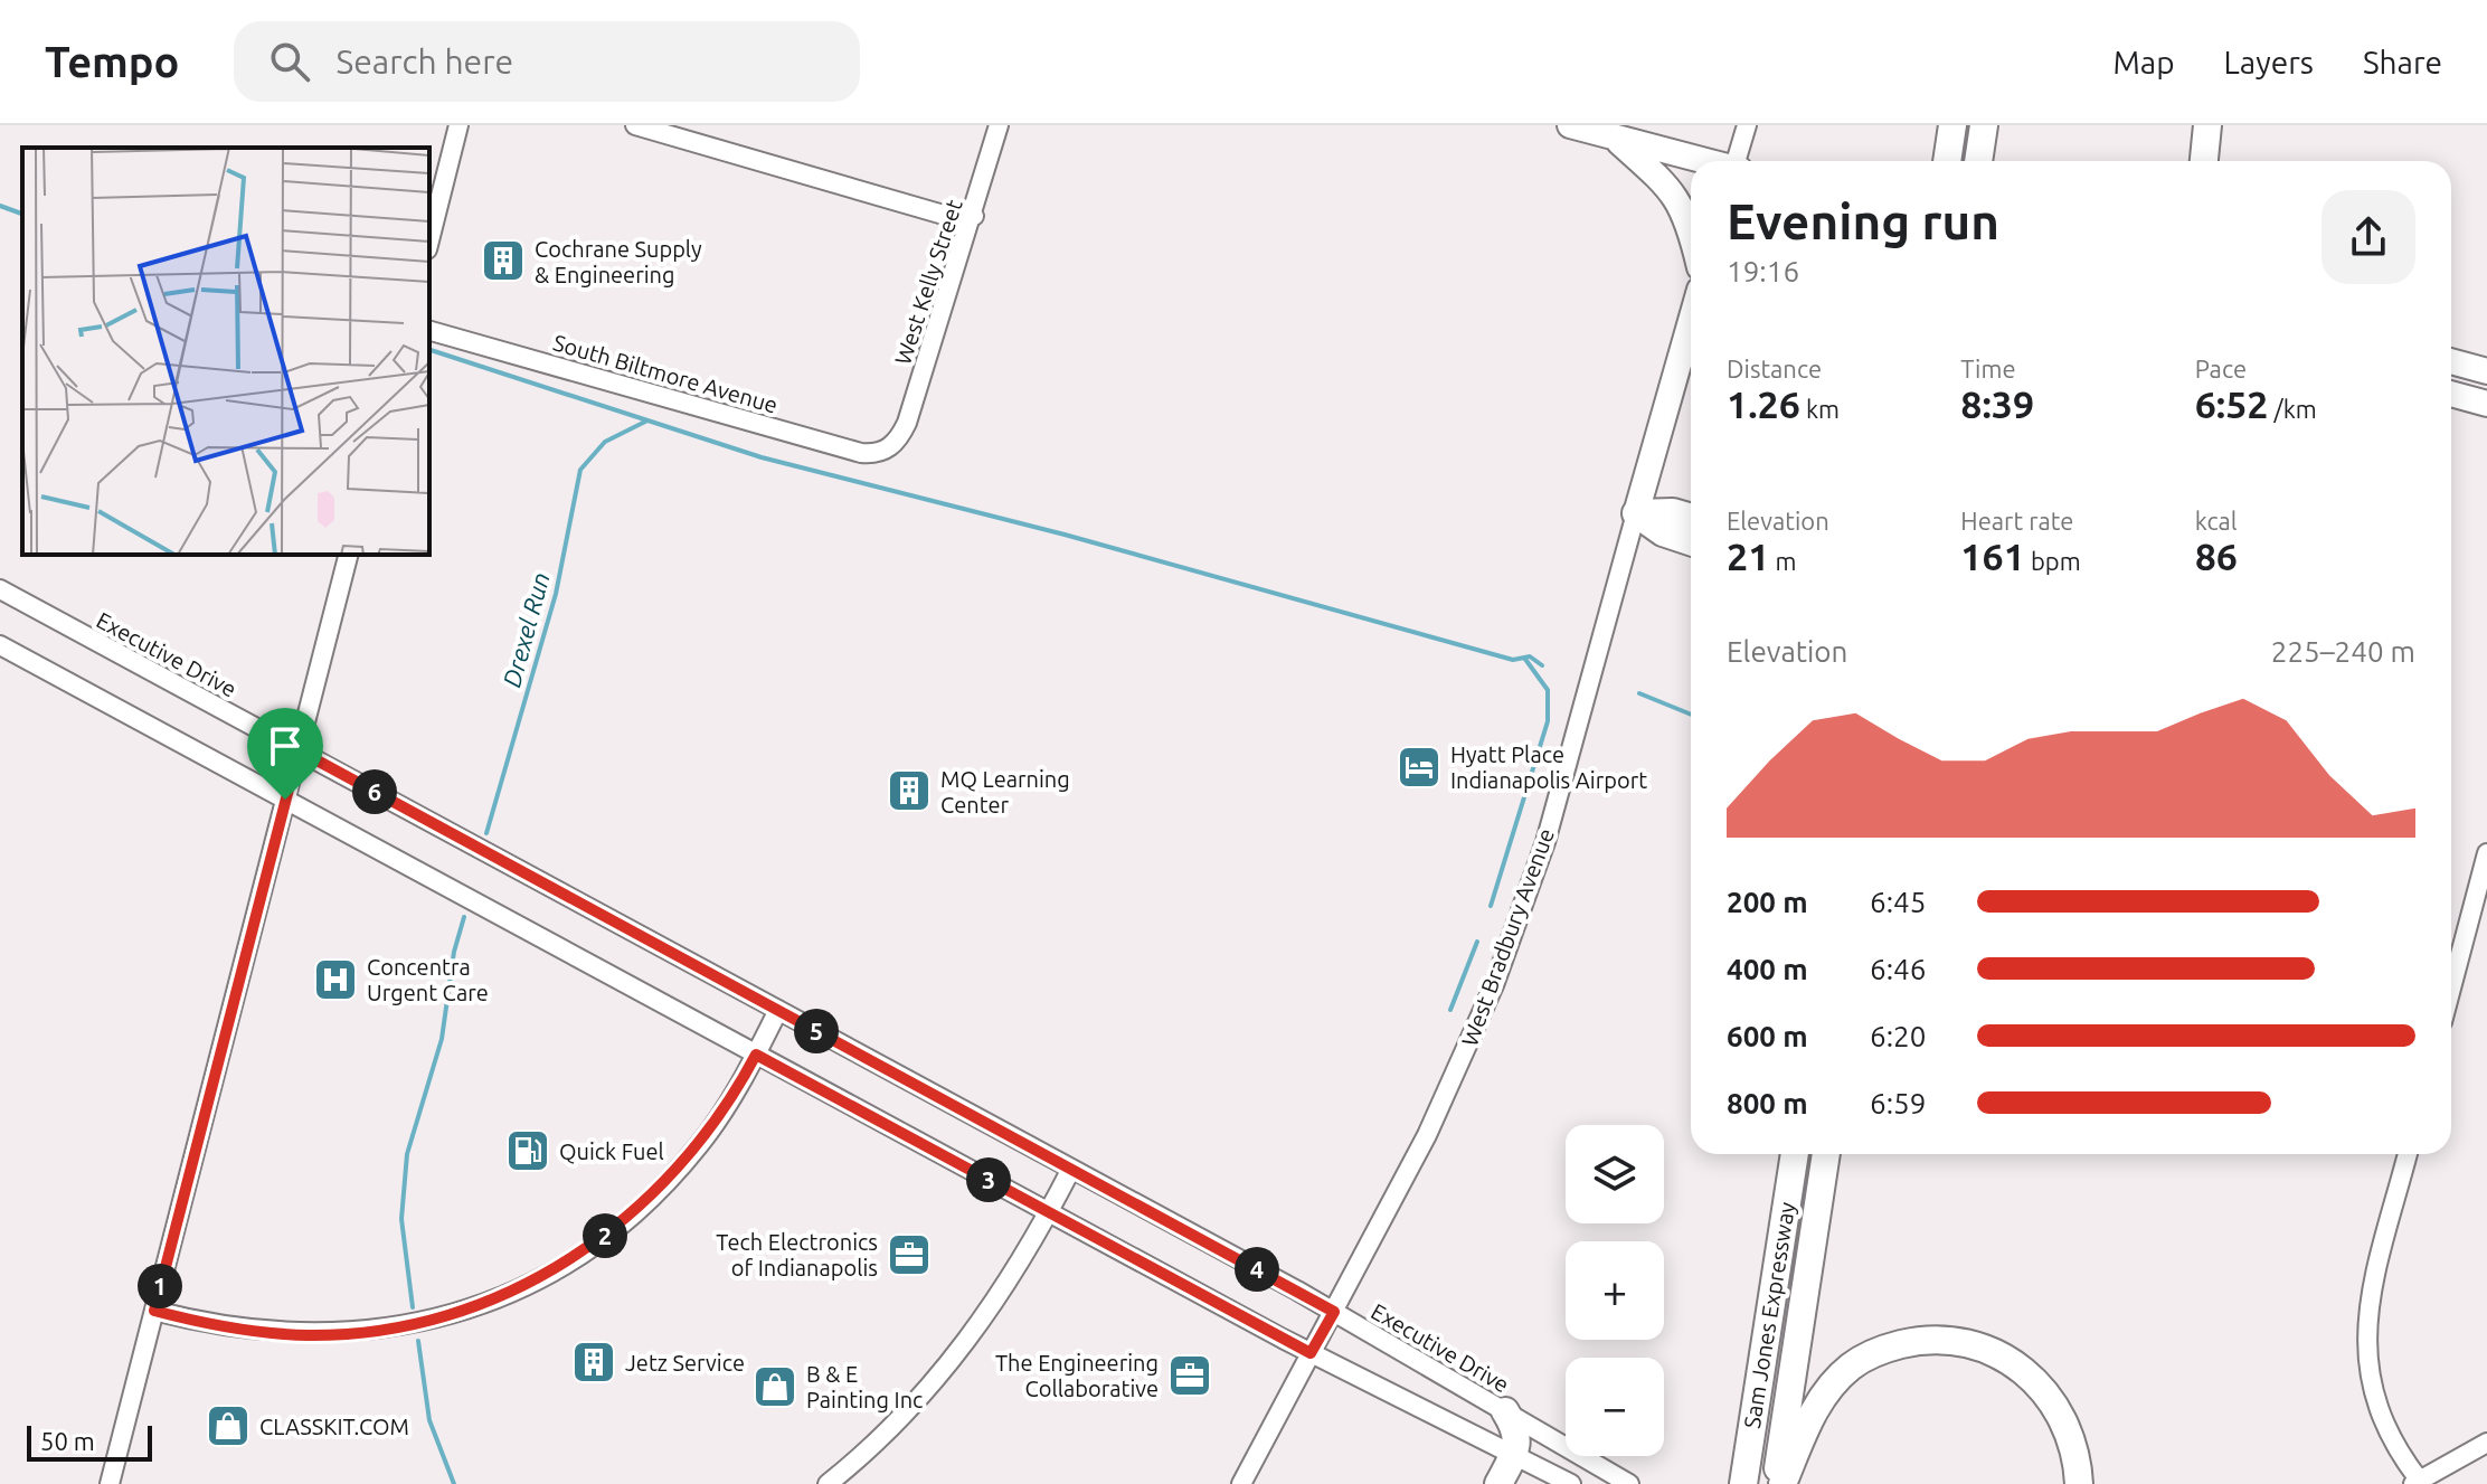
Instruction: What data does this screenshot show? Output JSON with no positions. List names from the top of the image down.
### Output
{
  "streets": {
    "highway": ["Sam Jones Expressway"],
    "main road": ["West Bradbury Avenue"],
    "street": ["West Kelly Street", "South Biltmore Avenue", "Executive Drive"]
  },
  "crossings": [
    ["West Kelly Street", "South Biltmore Avenue"],
    ["Executive Drive", "West Bradbury Avenue"]
  ],
  "water": ["Drexel Run"],
  "places": {
    "building": ["Cochrane Supply & Engineering", "MQ Learning Center", "Jetz Service"],
    "hotel": ["Hyatt Place Indianapolis Airport"],
    "hospital": ["Concentra Urgent Care"],
    "fuel station": ["Quick Fuel"],
    "office": ["Tech Electronics of Indianapolis", "The Engineering Collaborative"],
    "shop": ["B & E Painting Inc", "CLASSKIT.COM"]
  },
  "scale_bar": "50 m",
  "page": {
    "header": "Tempo",
    "search": "Search here",
    "nav": ["Map", "Layers", "Share"],
    "heading": ["Evening run", "19:16"],
    "stats": [
      ["Distance", "1.26 km"],
      ["Time", "8:39"],
      ["Pace", "6:52 /km"],
      ["Elevation", "21 m"],
      ["Heart rate", "161 bpm"],
      ["kcal", "86"]
    ],
    "chart": ["Elevation", "225–240 m"],
    "pins": [
      "6",
      "5",
      "3",
      "2",
      "4",
      "1"
    ],
    "list": [
      {
        "name": "200 m",
        "note": "6:45"
      },
      {
        "name": "400 m",
        "note": "6:46"
      },
      {
        "name": "600 m",
        "note": "6:20"
      },
      {
        "name": "800 m",
        "note": "6:59"
      }
    ],
    "map_buttons": ["+", "−"],
    "scale": "50 m"
  }
}
